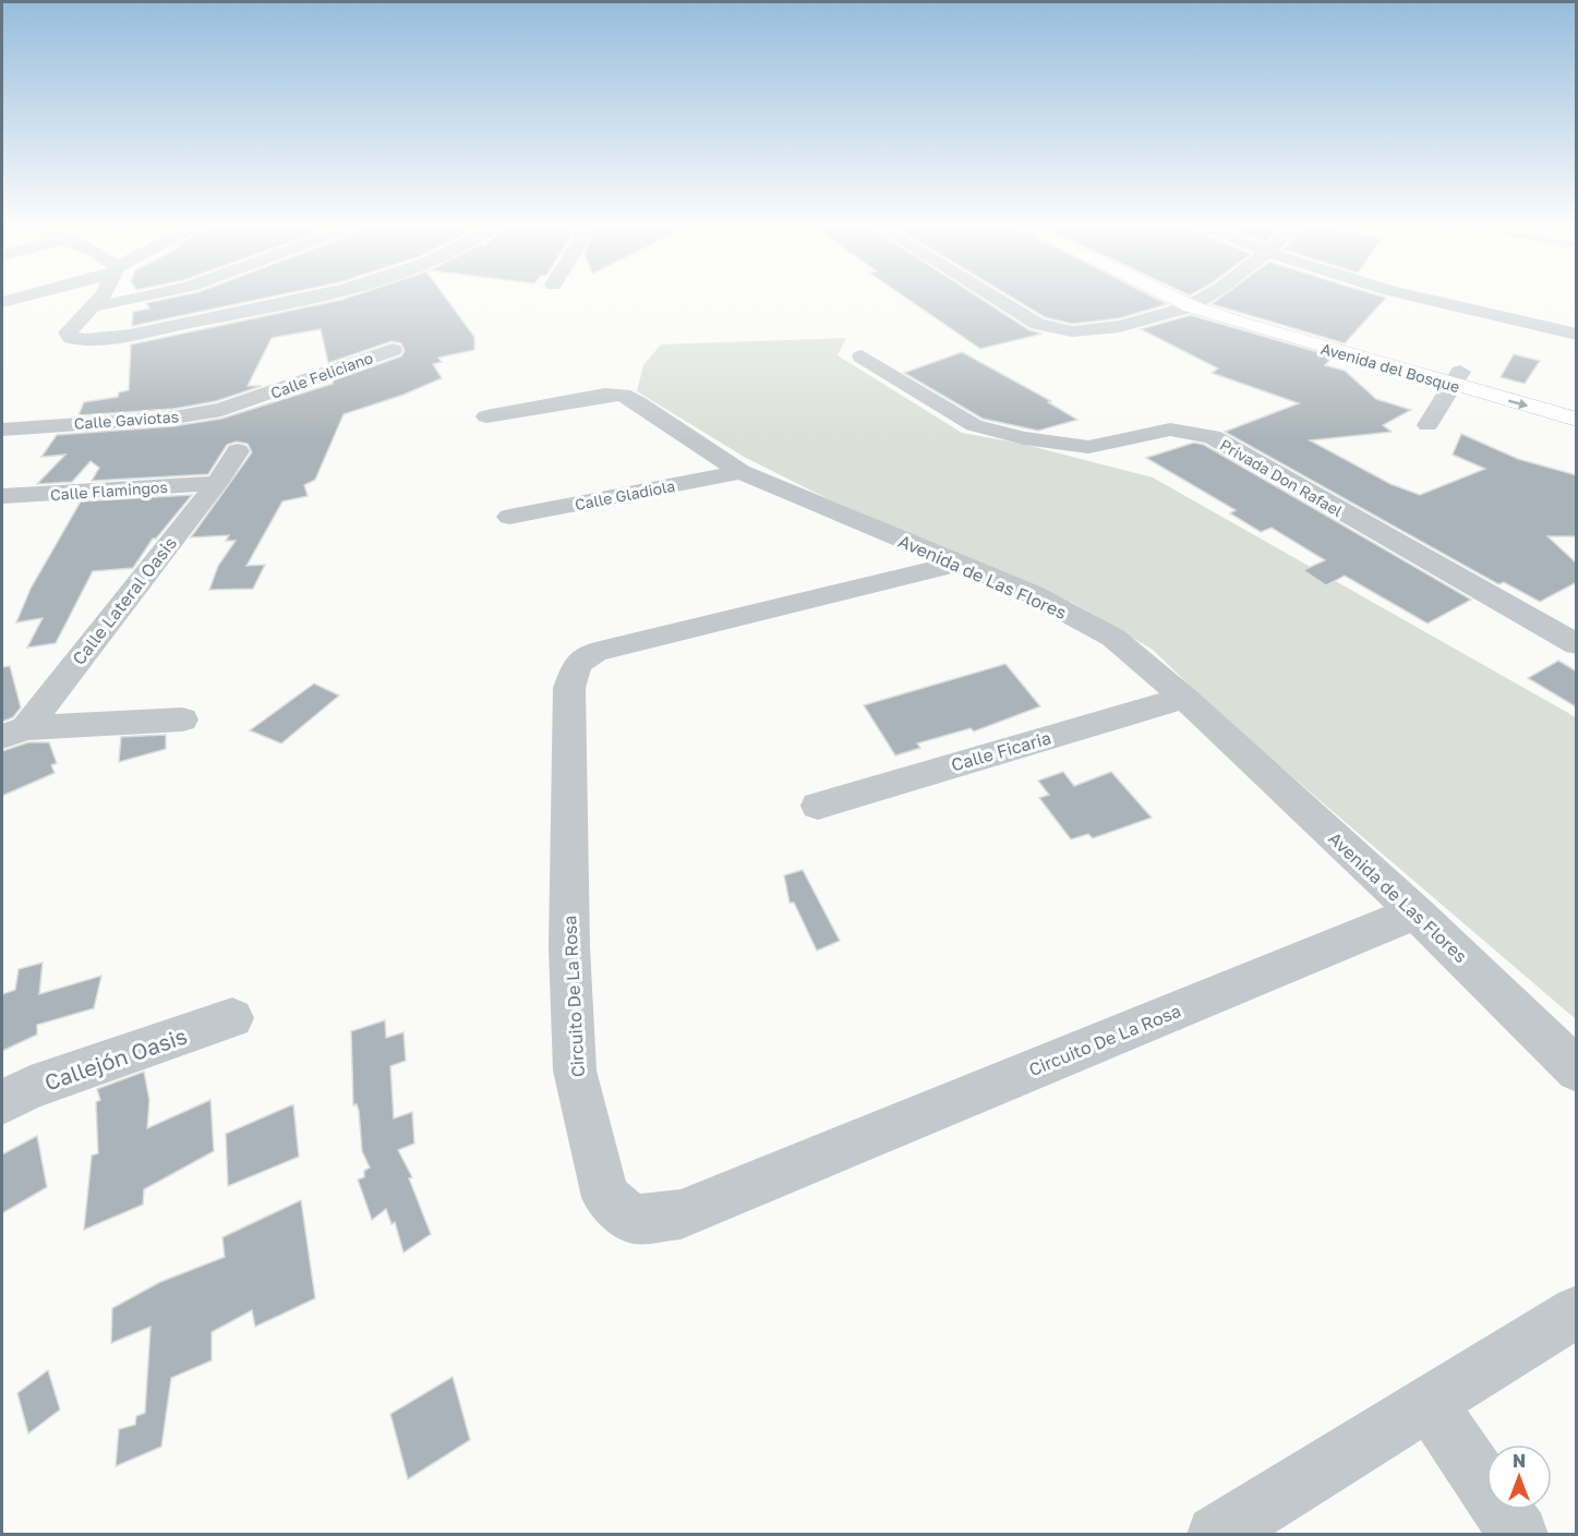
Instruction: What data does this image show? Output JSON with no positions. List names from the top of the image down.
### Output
{
  "streets": {
    "street": [
      "Avenida del Bosque",
      "Calle Feliciano",
      "Calle Gaviotas",
      "Privada Don Rafael",
      "Calle Flamingos",
      "Calle Gladiola",
      "Avenida de Las Flores",
      "Calle Lateral Oasis",
      "Calle Ficaria",
      "Circuito De La Rosa",
      "Callejón Oasis"
    ]
  },
  "crossings": [
    ["Calle Feliciano", "Calle Gaviotas"],
    ["Calle Flamingos", "Calle Lateral Oasis"],
    ["Calle Gladiola", "Avenida de Las Flores"],
    ["Avenida de Las Flores", "Calle Ficaria"],
    ["Avenida de Las Flores", "Circuito De La Rosa"]
  ],
  "north": "top"
}
